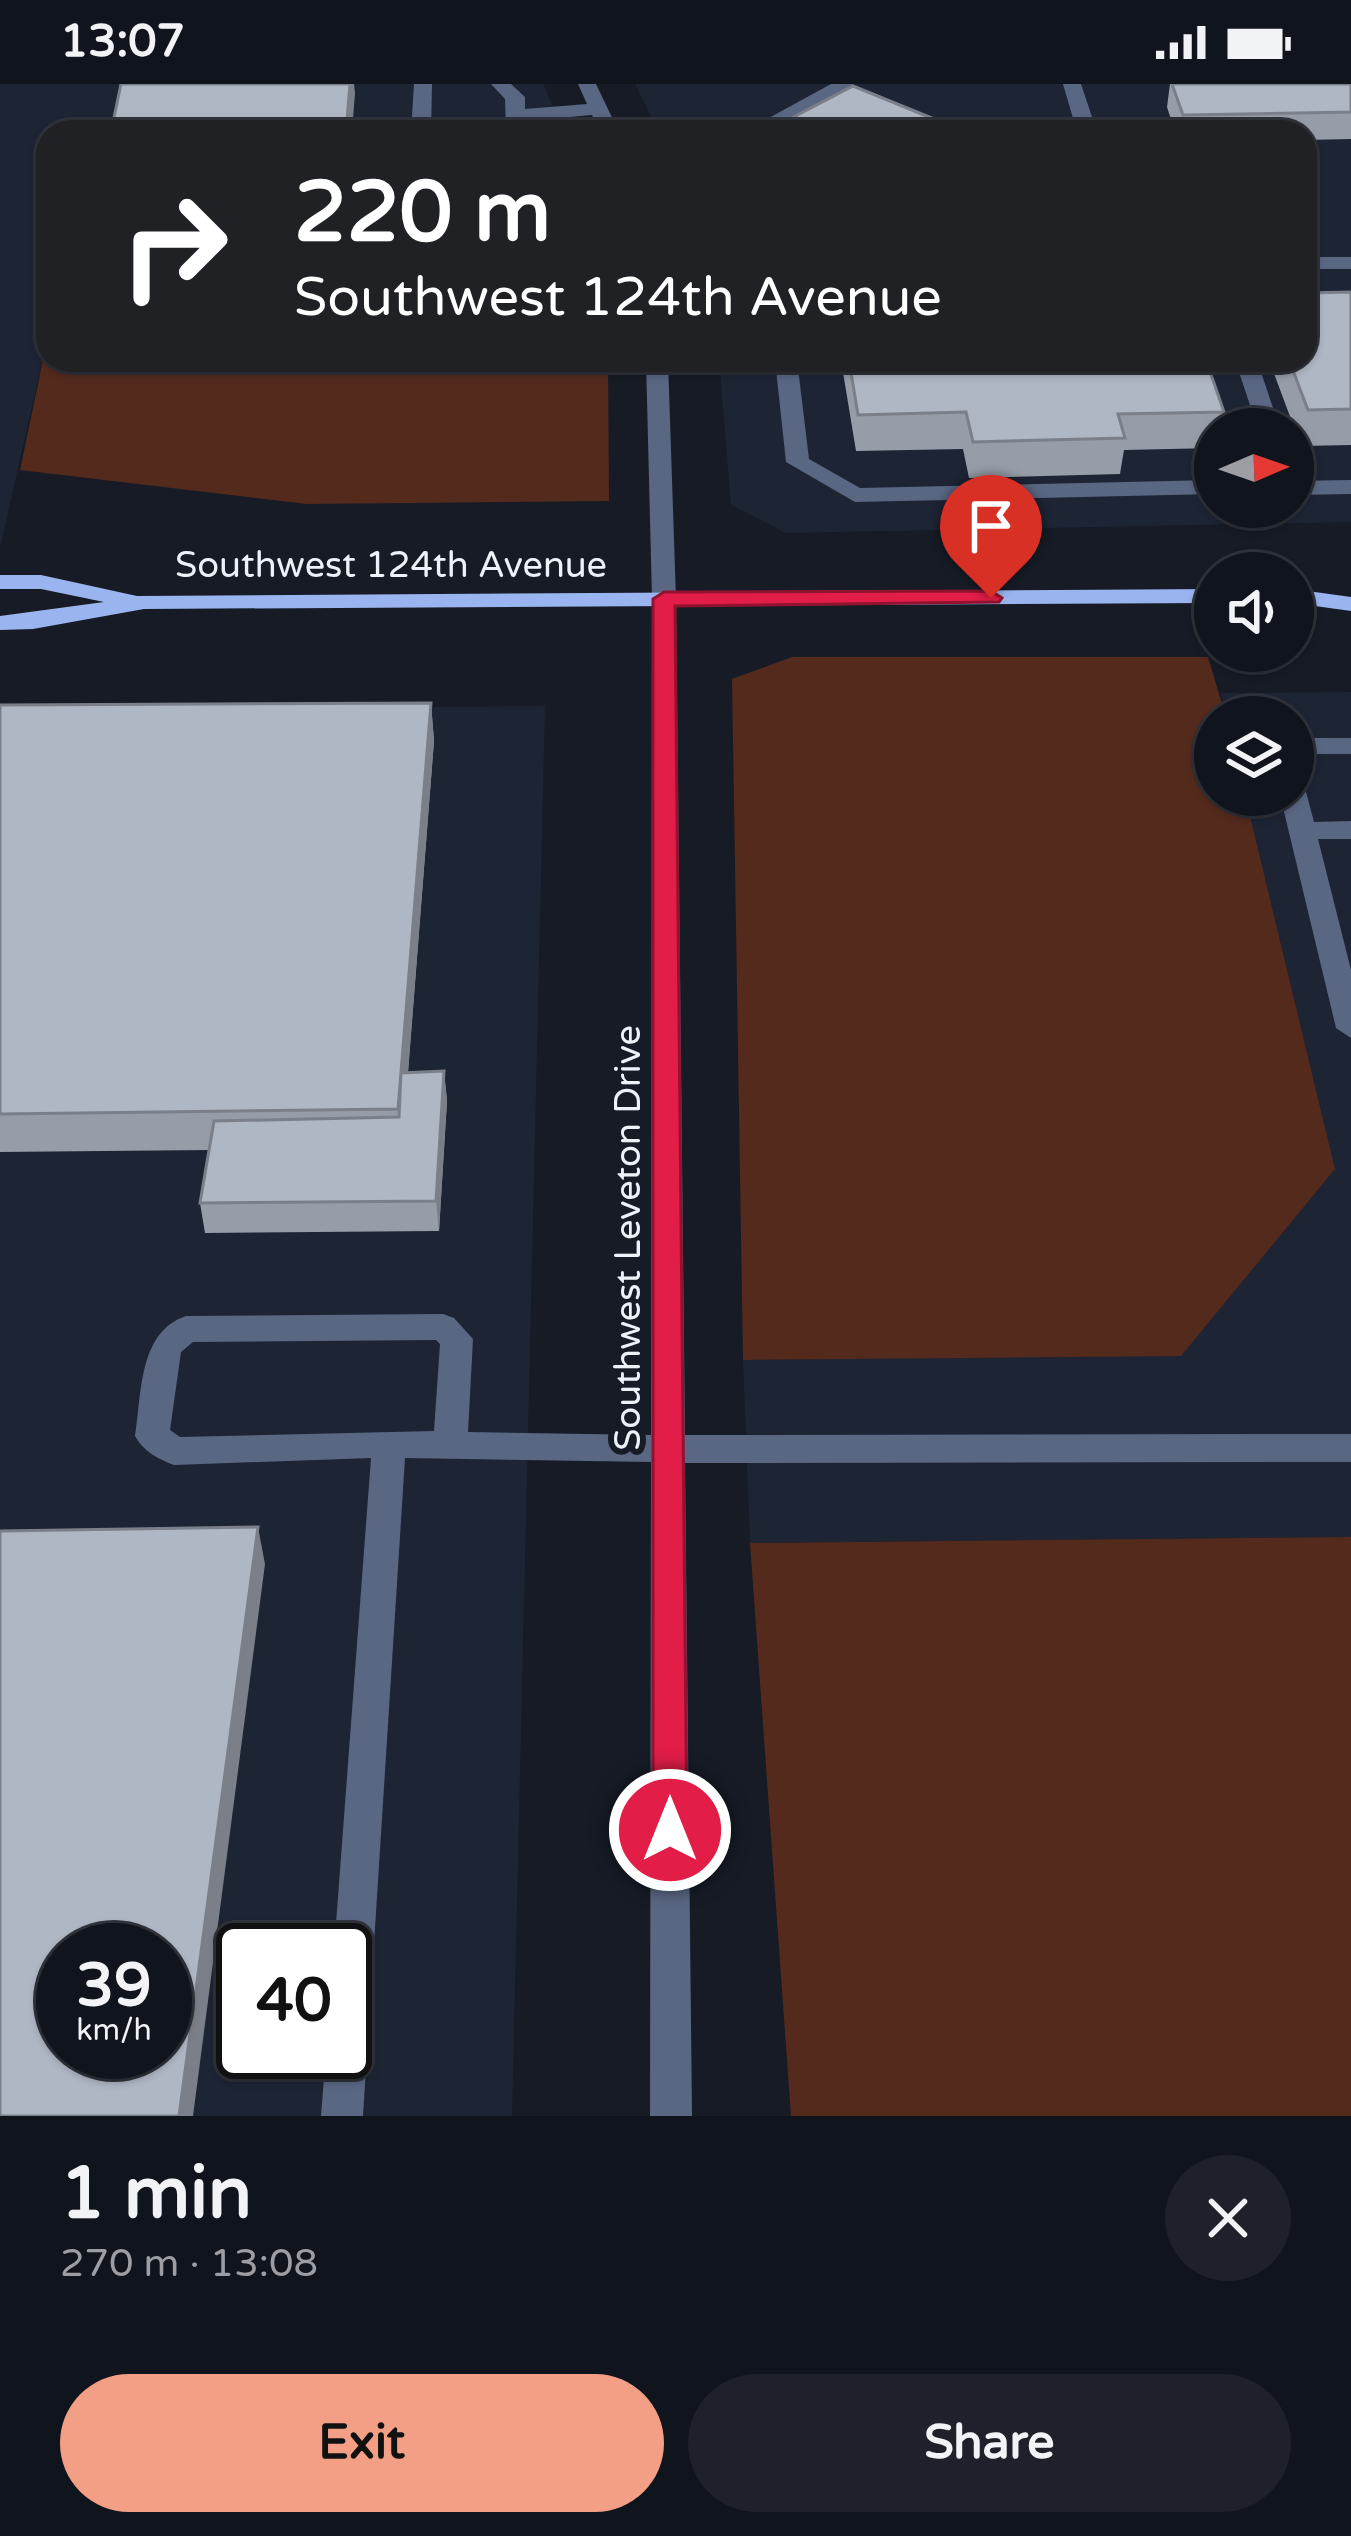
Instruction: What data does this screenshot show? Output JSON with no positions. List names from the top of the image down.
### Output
{
  "streets": {
    "main road": ["Southwest 124th Avenue"],
    "street": ["Southwest Leveton Drive"]
  },
  "crossings": [
    ["Southwest 124th Avenue", "Southwest Leveton Drive"]
  ],
  "north": "right",
  "page": {
    "status": "13:07",
    "turn": ["220 m", "Southwest 124th Avenue"],
    "speed": "39 km/h",
    "limit": "40",
    "heading": ["1 min", "270 m · 13:08"],
    "buttons": ["Exit", "Share"]
  }
}
